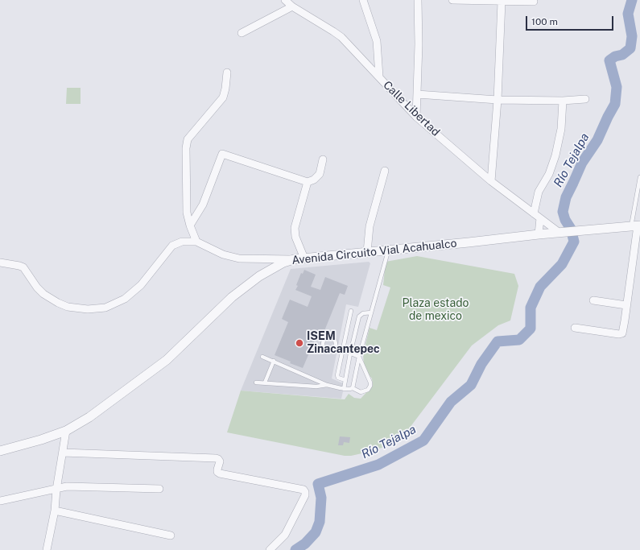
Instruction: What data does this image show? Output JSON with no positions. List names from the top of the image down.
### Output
{
  "streets": {
    "street": ["Calle Libertad", "Avenida Circuito Vial Acahualco"]
  },
  "crossings": [
    ["Calle Libertad", "Avenida Circuito Vial Acahualco"]
  ],
  "water": ["Río Tejalpa"],
  "parks": ["Plaza estado de mexico"],
  "places": ["ISEM Zinacantepec"],
  "scale_bar": "100 m"
}
